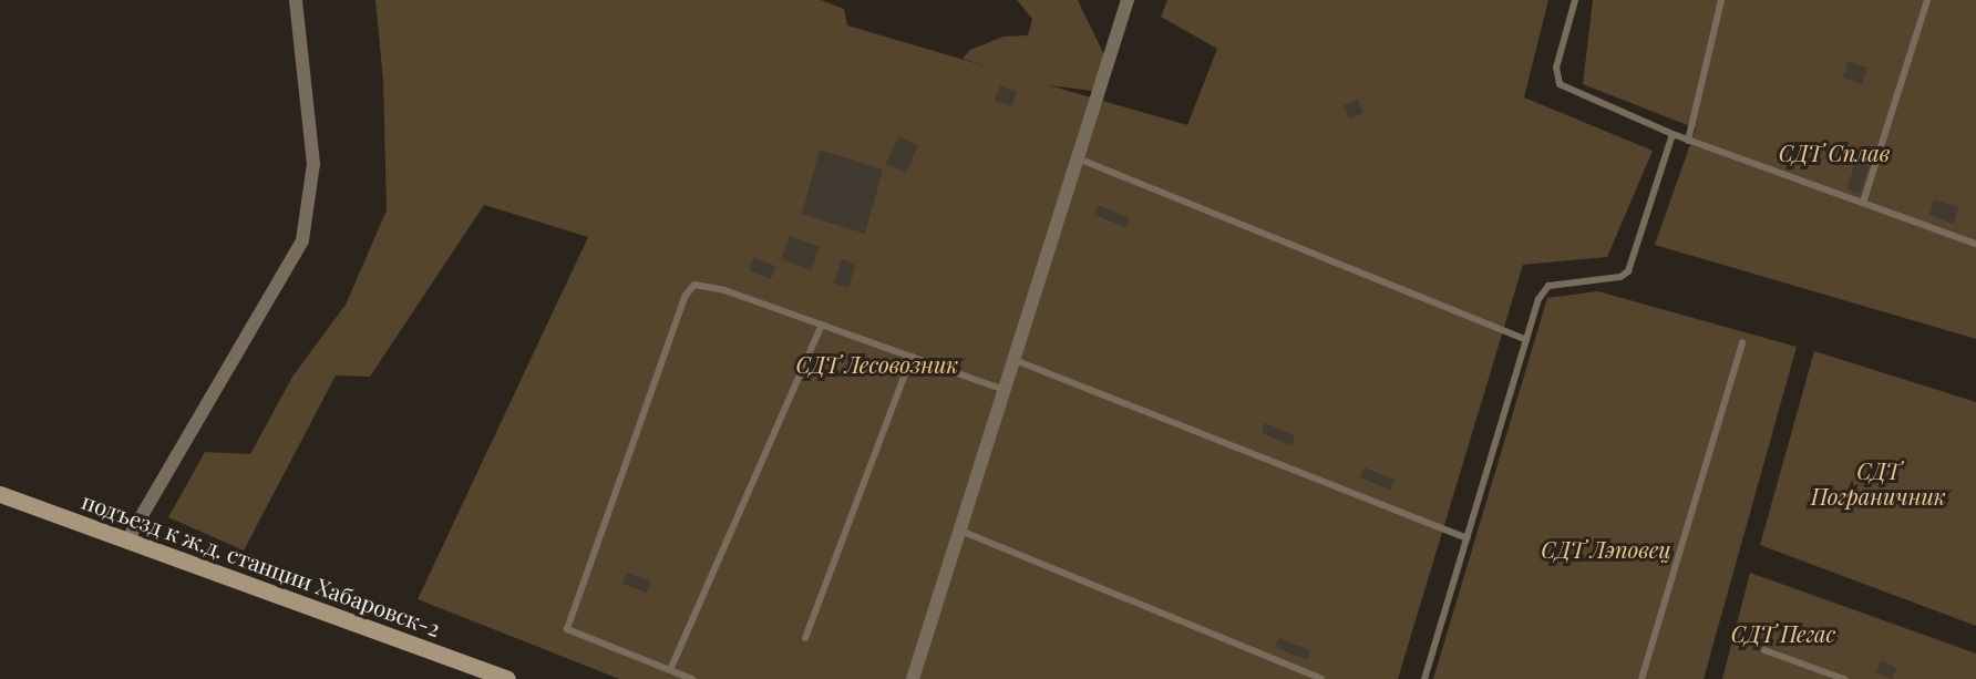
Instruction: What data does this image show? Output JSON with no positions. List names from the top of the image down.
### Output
{
  "streets": {
    "street": ["подъезд к ж.д. станции Хабаровск-2"]
  },
  "parks": [
    "СДТ Сплав",
    "СДТ Лесовозник",
    "СДТ Пограничник",
    "СДТ Лэповец",
    "СДТ Пегас"
  ]
}
